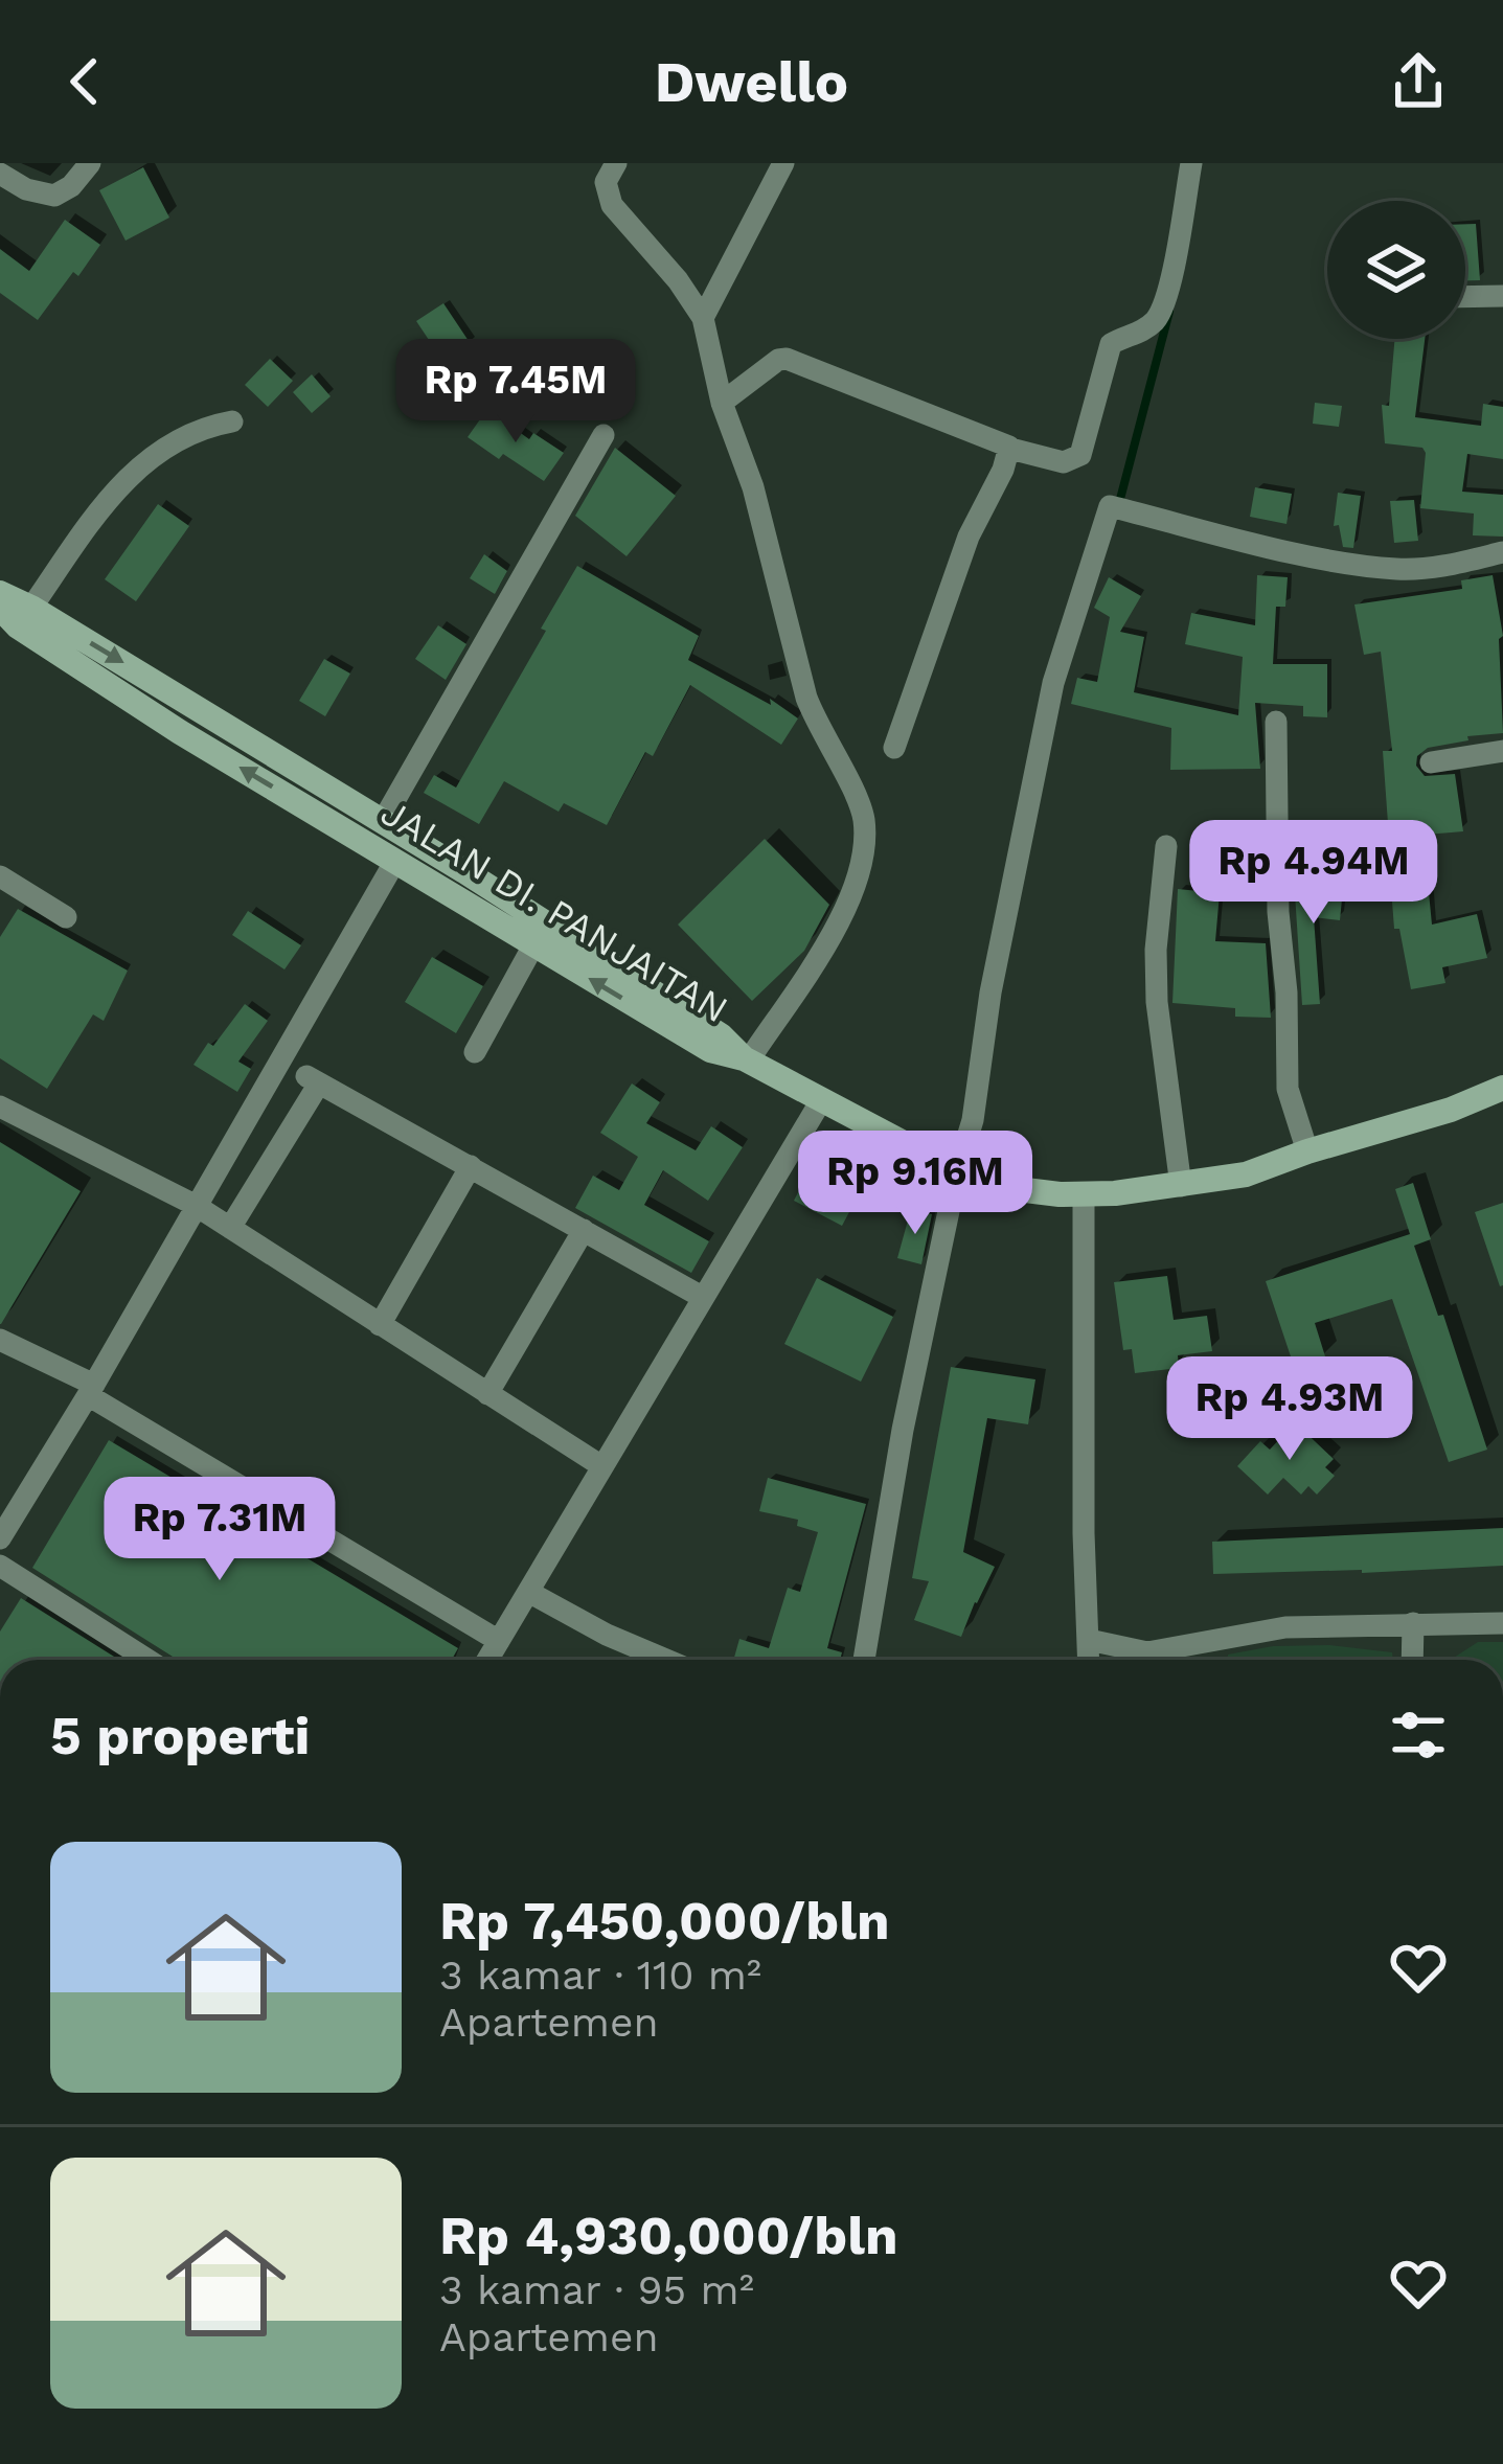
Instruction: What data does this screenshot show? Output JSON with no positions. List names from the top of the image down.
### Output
{
  "streets": {
    "main road": ["JALAN DI. PANJAITAN"]
  },
  "page": {
    "header": "Dwello",
    "price": [
      "Rp 7.45M",
      "Rp 4.94M",
      "Rp 9.16M",
      "Rp 4.93M",
      "Rp 7.31M"
    ],
    "heading": "5 properti",
    "list": [
      {
        "name": "Rp 7,450,000/bln",
        "note": "3 kamar · 110 m² · Apartemen"
      },
      {
        "name": "Rp 4,930,000/bln",
        "note": "3 kamar · 95 m² · Apartemen"
      }
    ]
  }
}
